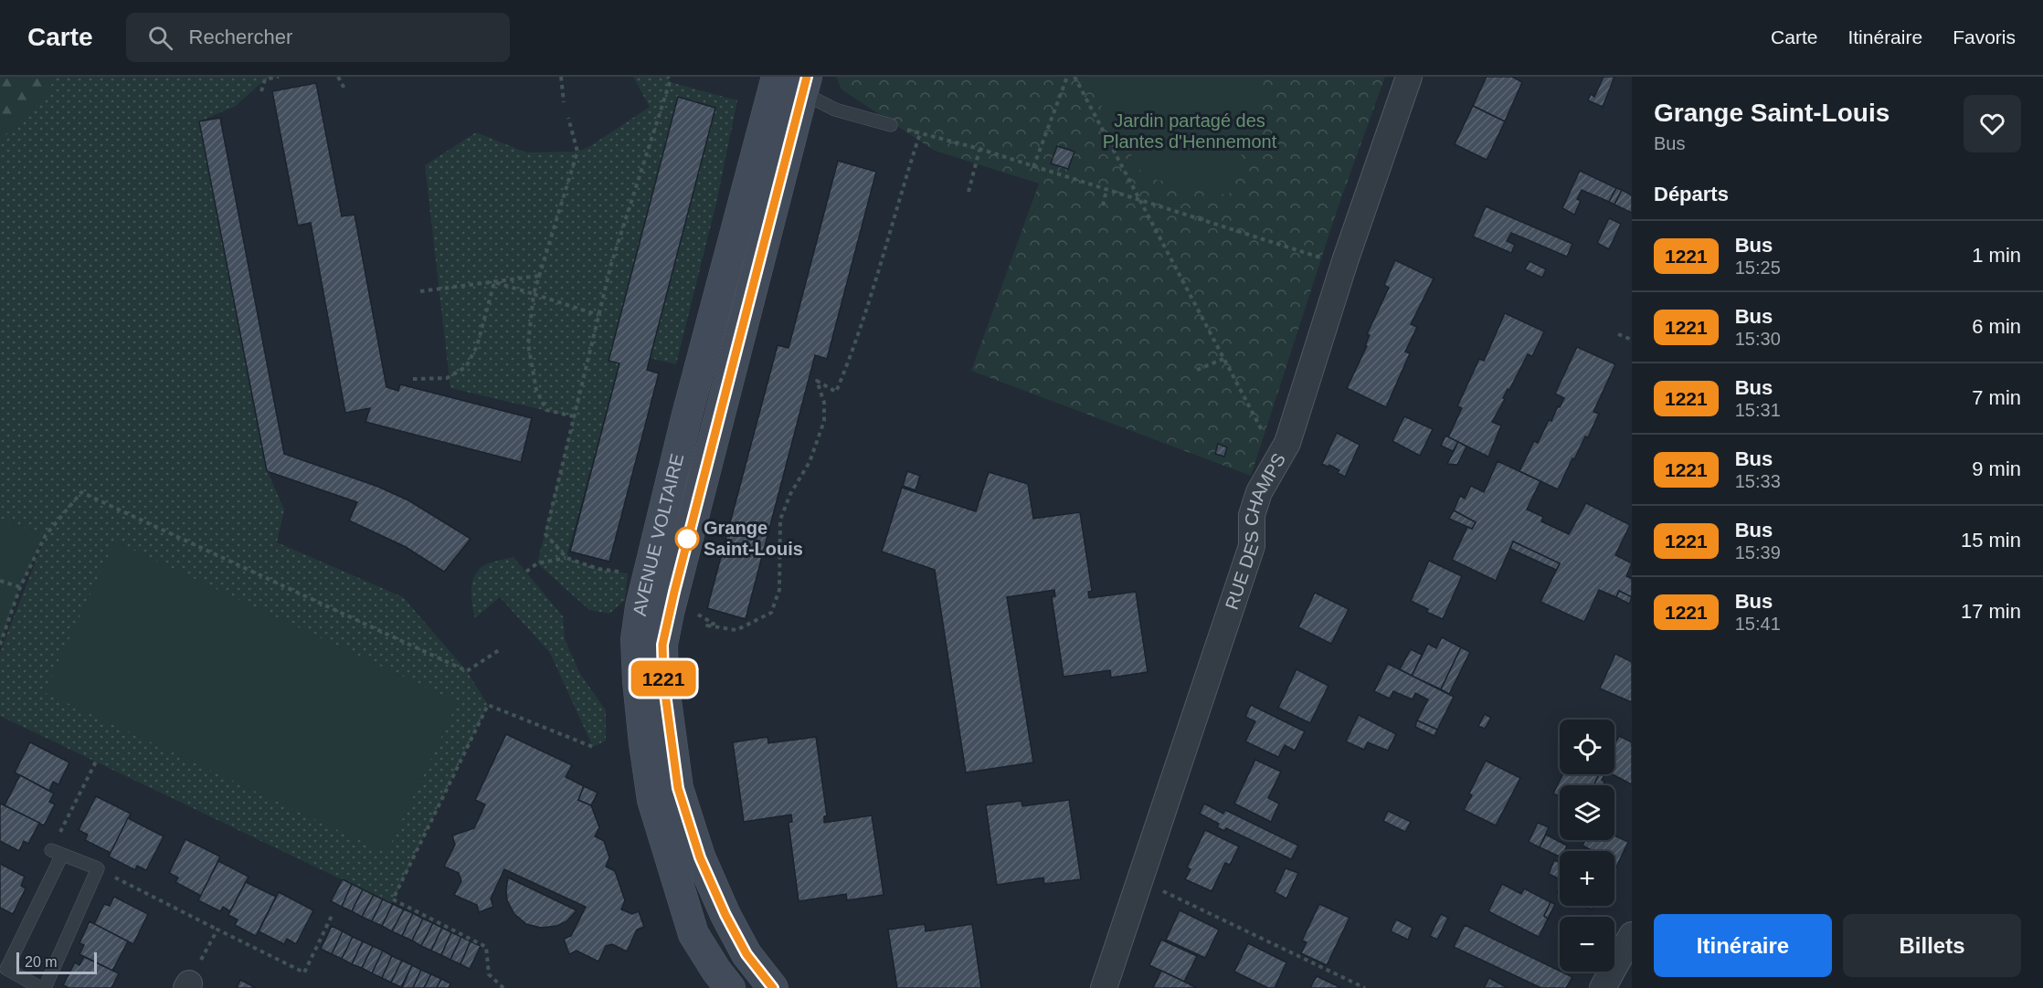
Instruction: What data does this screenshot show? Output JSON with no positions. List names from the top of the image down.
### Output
{
  "streets": {
    "street": ["RUE DES CHAMPS", "AVENUE VOLTAIRE"]
  },
  "parks": ["Jardin partagé des Plantes d'Hennemont"],
  "places": ["Grange Saint-Louis"],
  "lines": ["bus line 1221"],
  "scale_bar": "20 m",
  "page": {
    "header": "Carte",
    "search": "Rechercher",
    "nav": ["Carte", "Itinéraire", "Favoris"],
    "on_map": "1221",
    "heading": [
      ["Grange Saint-Louis", "Bus"],
      "Départs"
    ],
    "list": [
      {
        "mark": "1221",
        "name": "Bus",
        "note": "15:25",
        "value": "1 min"
      },
      {
        "mark": "1221",
        "name": "Bus",
        "note": "15:30",
        "value": "6 min"
      },
      {
        "mark": "1221",
        "name": "Bus",
        "note": "15:31",
        "value": "7 min"
      },
      {
        "mark": "1221",
        "name": "Bus",
        "note": "15:33",
        "value": "9 min"
      },
      {
        "mark": "1221",
        "name": "Bus",
        "note": "15:39",
        "value": "15 min"
      },
      {
        "mark": "1221",
        "name": "Bus",
        "note": "15:41",
        "value": "17 min"
      }
    ],
    "map_buttons": ["+", "−"],
    "buttons": ["Itinéraire", "Billets"],
    "scale": "20 m"
  }
}
